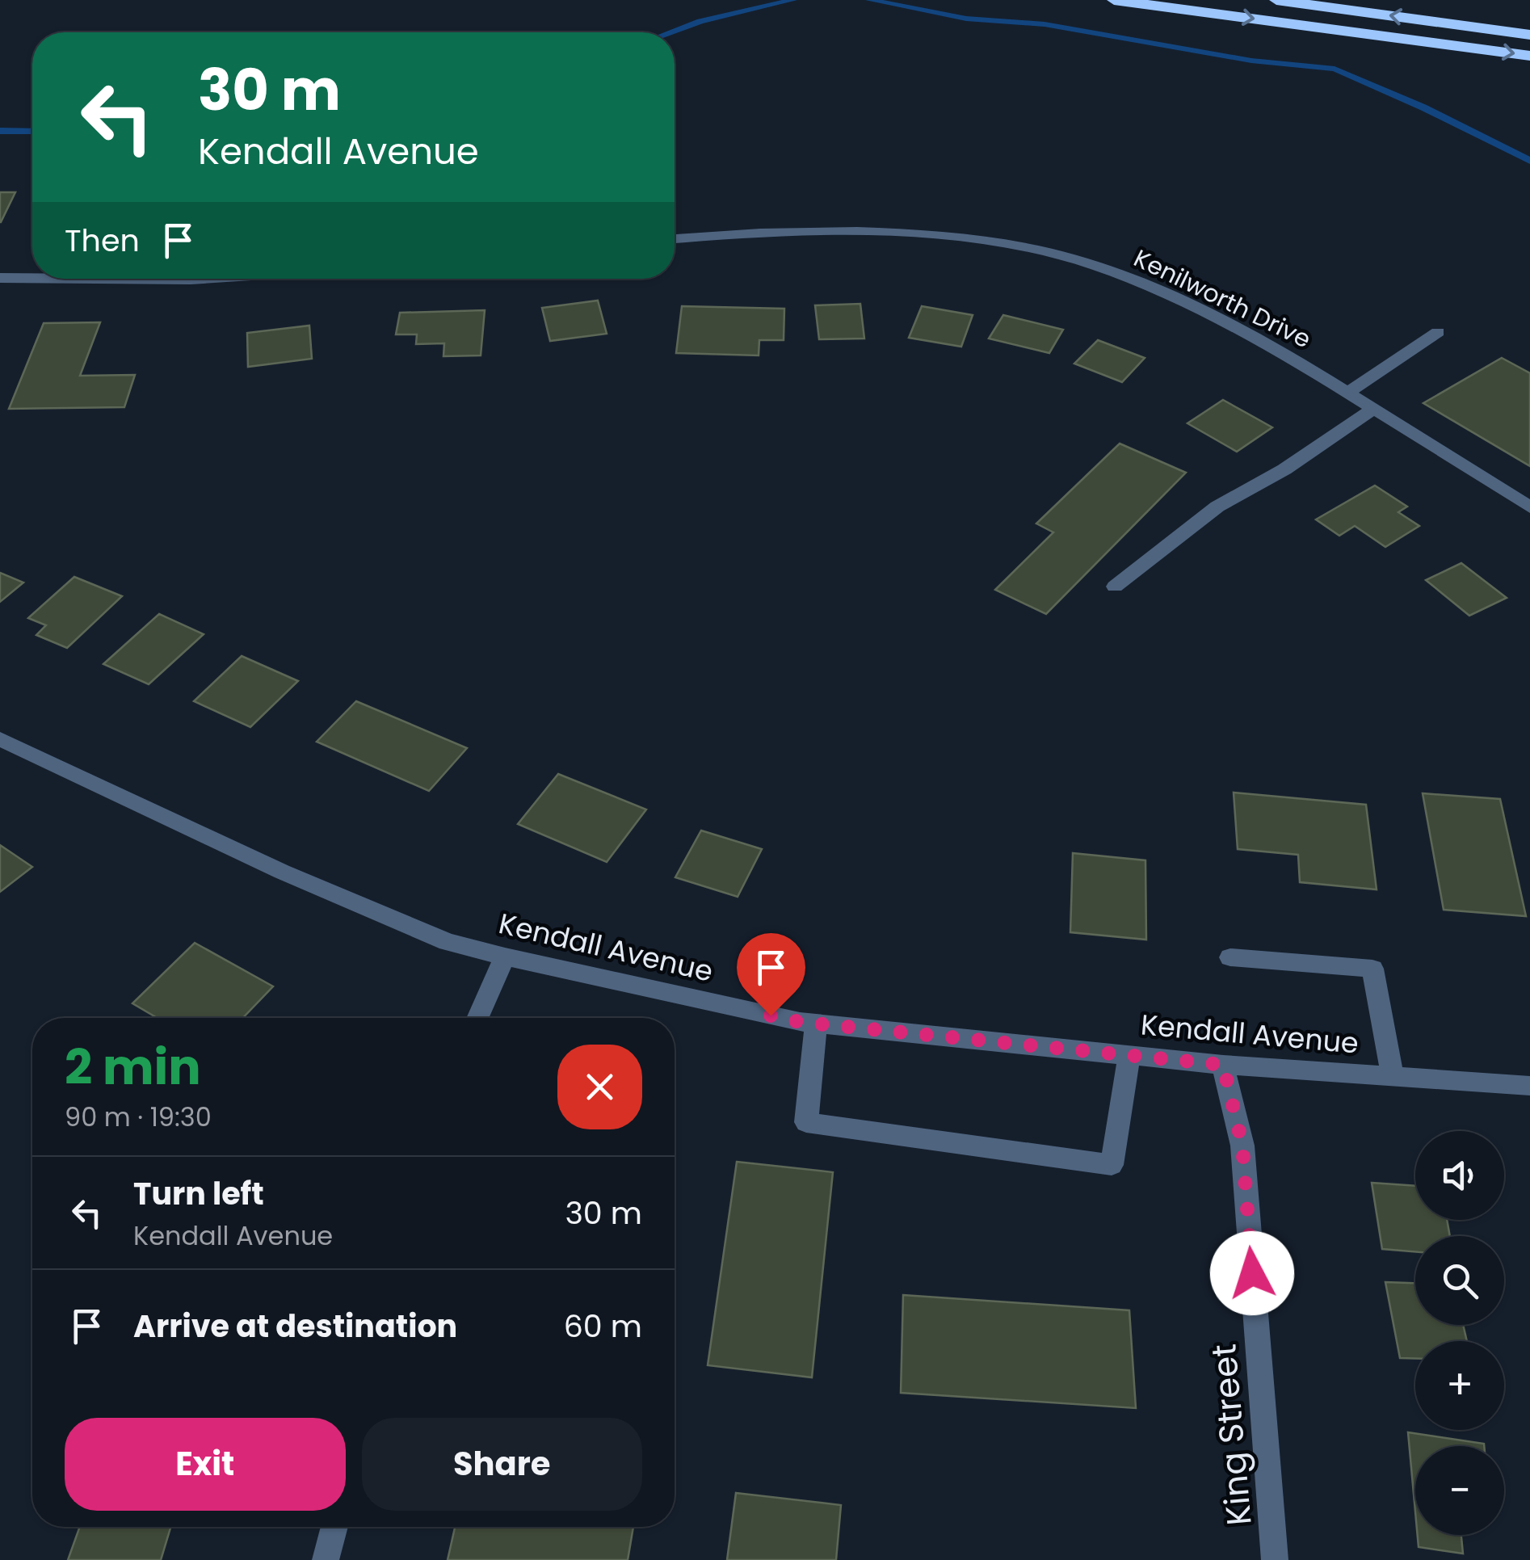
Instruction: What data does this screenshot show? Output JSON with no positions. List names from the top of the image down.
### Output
{
  "streets": {
    "street": ["Kenilworth Drive", "Kendall Avenue", "King Street"]
  },
  "crossings": [
    ["Kendall Avenue", "King Street"]
  ],
  "page": {
    "turn": ["30 m", "Kendall Avenue"],
    "then": "Then",
    "heading": ["2 min", "90 m · 19:30"],
    "map_buttons": ["+", "−"],
    "list": [
      {
        "name": "Turn left",
        "note": "Kendall Avenue",
        "value": "30 m"
      },
      {
        "name": "Arrive at destination",
        "value": "60 m"
      }
    ],
    "buttons": ["Exit", "Share"]
  }
}
